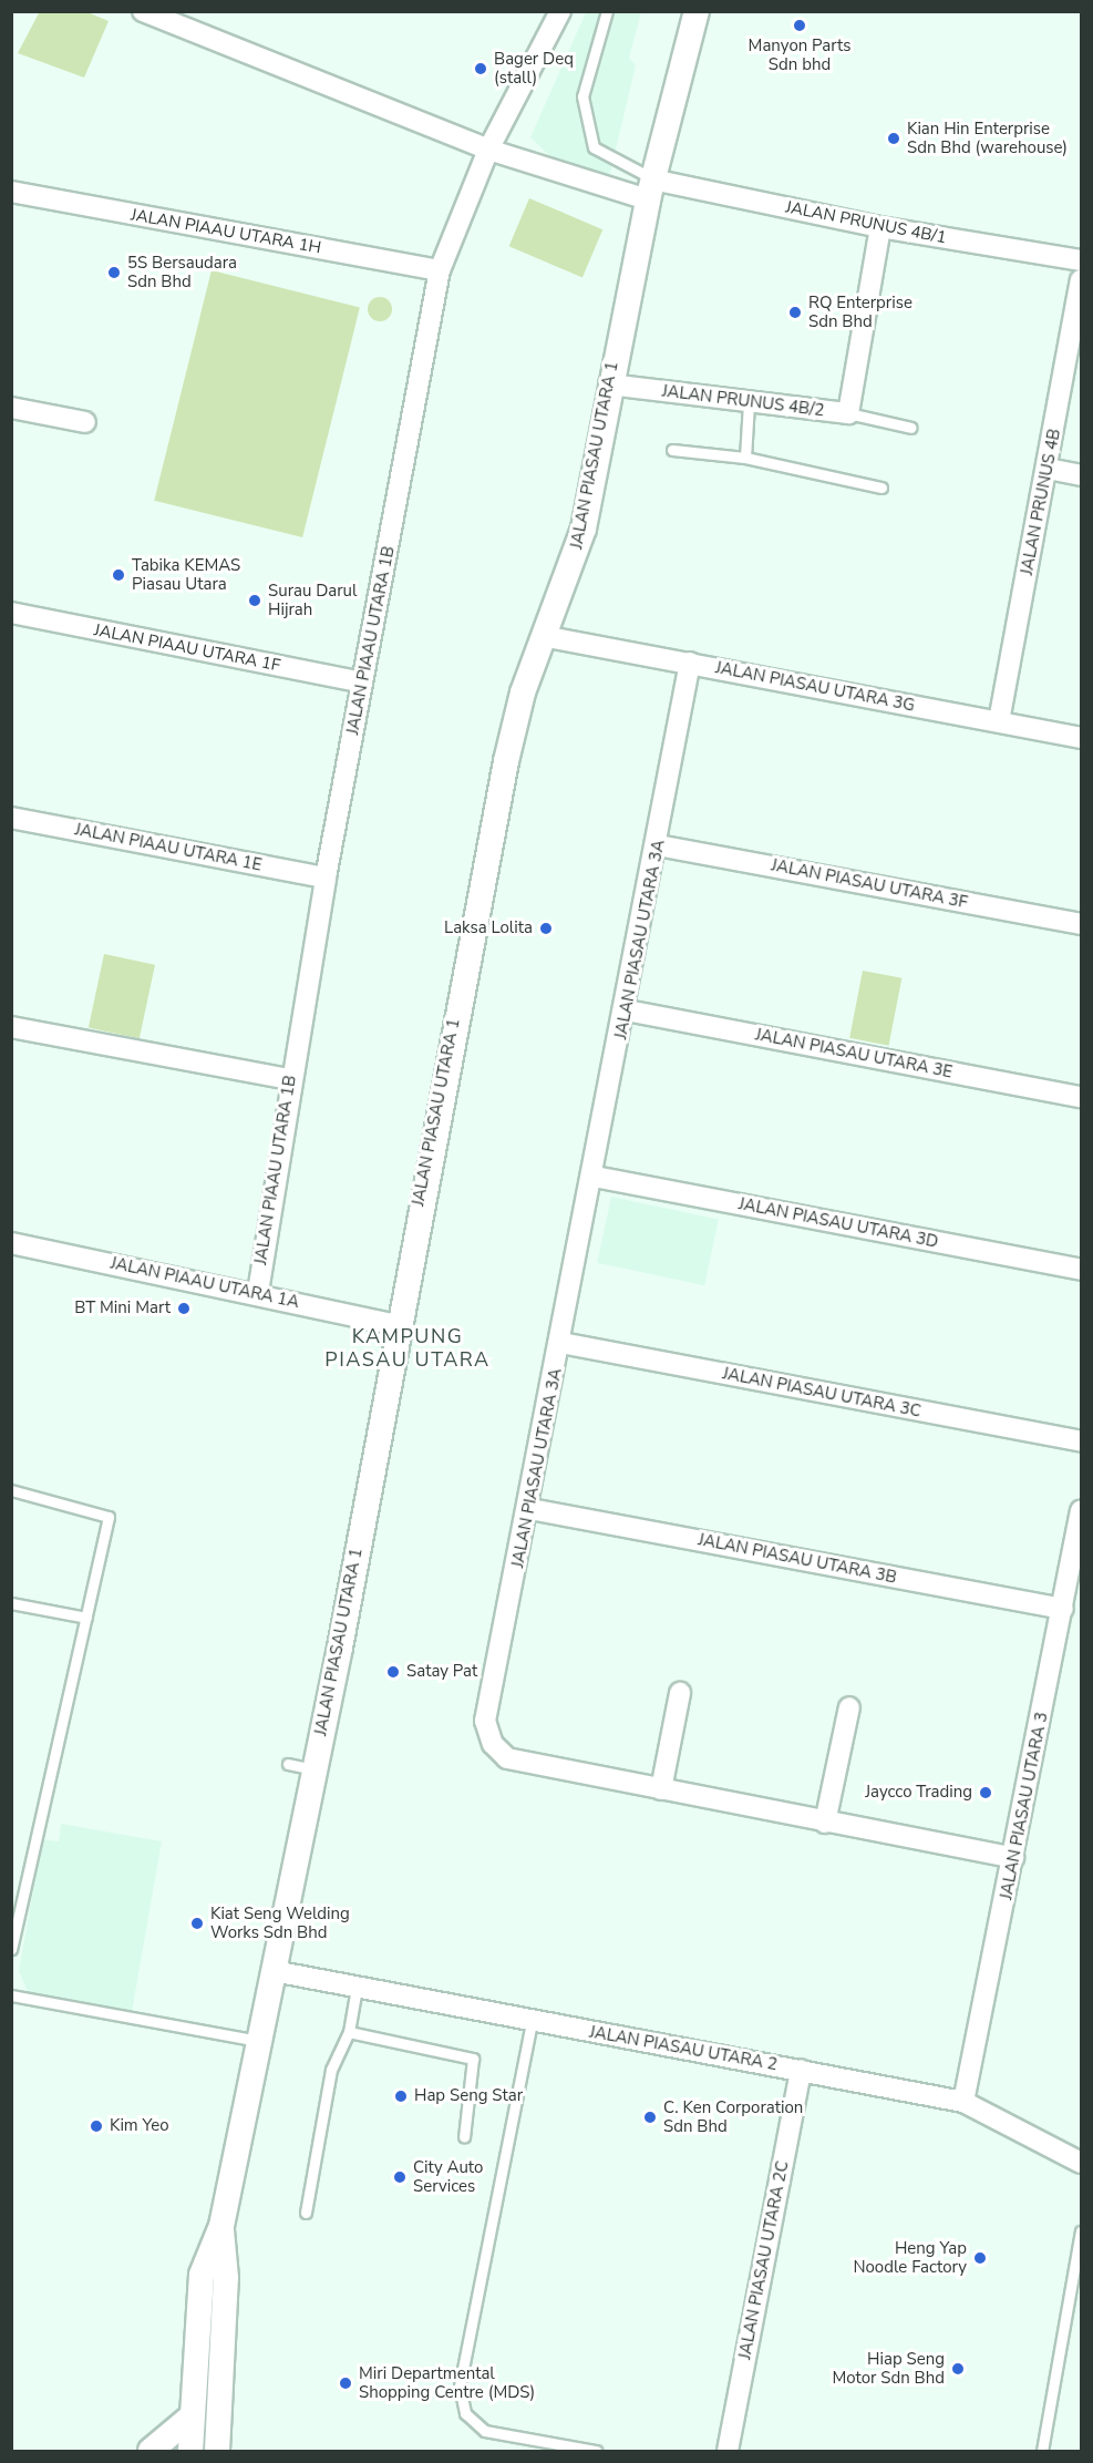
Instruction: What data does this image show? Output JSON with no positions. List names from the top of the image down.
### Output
{
  "streets": {
    "street": [
      "JALAN PRUNUS 4B/1",
      "JALAN PIAAU UTARA 1H",
      "JALAN PRUNUS 4B/2",
      "JALAN PIASAU UTARA 1",
      "JALAN PRUNUS 4B",
      "JALAN PIAAU UTARA 1B",
      "JALAN PIAAU UTARA 1F",
      "JALAN PIASAU UTARA 3G",
      "JALAN PIAAU UTARA 1E",
      "JALAN PIASAU UTARA 3F",
      "JALAN PIASAU UTARA 3A",
      "JALAN PIASAU UTARA 3E",
      "JALAN PIASAU UTARA 3D",
      "JALAN PIAAU UTARA 1A",
      "JALAN PIASAU UTARA 3C",
      "JALAN PIASAU UTARA 3B",
      "JALAN PIASAU UTARA 3",
      "JALAN PIASAU UTARA 2",
      "JALAN PIASAU UTARA 2C"
    ]
  },
  "crossings": [
    ["JALAN PRUNUS 4B/1", "JALAN PRUNUS 4B/2"],
    ["JALAN PRUNUS 4B/1", "JALAN PIASAU UTARA 1"],
    ["JALAN PRUNUS 4B/1", "JALAN PIAAU UTARA 1B"],
    ["JALAN PIAAU UTARA 1H", "JALAN PIAAU UTARA 1B"],
    ["JALAN PRUNUS 4B/2", "JALAN PIASAU UTARA 1"],
    ["JALAN PIASAU UTARA 1", "JALAN PIASAU UTARA 3G"],
    ["JALAN PIASAU UTARA 1", "JALAN PIAAU UTARA 1A"],
    ["JALAN PIASAU UTARA 1", "JALAN PIASAU UTARA 2"],
    ["JALAN PRUNUS 4B", "JALAN PIASAU UTARA 3G"],
    ["JALAN PIAAU UTARA 1B", "JALAN PIAAU UTARA 1F"],
    ["JALAN PIAAU UTARA 1B", "JALAN PIAAU UTARA 1E"],
    ["JALAN PIAAU UTARA 1B", "JALAN PIAAU UTARA 1A"],
    ["JALAN PIASAU UTARA 3G", "JALAN PIASAU UTARA 3A"],
    ["JALAN PIASAU UTARA 3F", "JALAN PIASAU UTARA 3A"],
    ["JALAN PIASAU UTARA 3A", "JALAN PIASAU UTARA 3E"],
    ["JALAN PIASAU UTARA 3A", "JALAN PIASAU UTARA 3D"],
    ["JALAN PIASAU UTARA 3A", "JALAN PIASAU UTARA 3C"],
    ["JALAN PIASAU UTARA 3A", "JALAN PIASAU UTARA 3B"],
    ["JALAN PIASAU UTARA 3A", "JALAN PIASAU UTARA 3"],
    ["JALAN PIASAU UTARA 3B", "JALAN PIASAU UTARA 3"],
    ["JALAN PIASAU UTARA 3", "JALAN PIASAU UTARA 2"],
    ["JALAN PIASAU UTARA 2", "JALAN PIASAU UTARA 2C"]
  ],
  "districts": ["KAMPUNG PIASAU UTARA"],
  "places": [
    "Manyon Parts Sdn bhd",
    "Bager Deq (stall)",
    "Kian Hin Enterprise Sdn Bhd (warehouse)",
    "5S Bersaudara Sdn Bhd",
    "RQ Enterprise Sdn Bhd",
    "Tabika KEMAS Piasau Utara",
    "Surau Darul Hijrah",
    "Laksa Lolita",
    "BT Mini Mart",
    "Satay Pat",
    "Jaycco Trading",
    "Kiat Seng Welding Works Sdn Bhd",
    "Hap Seng Star",
    "C. Ken Corporation Sdn Bhd",
    "Kim Yeo",
    "City Auto Services",
    "Heng Yap Noodle Factory",
    "Hiap Seng Motor Sdn Bhd",
    "Miri Departmental Shopping Centre (MDS)"
  ]
}
